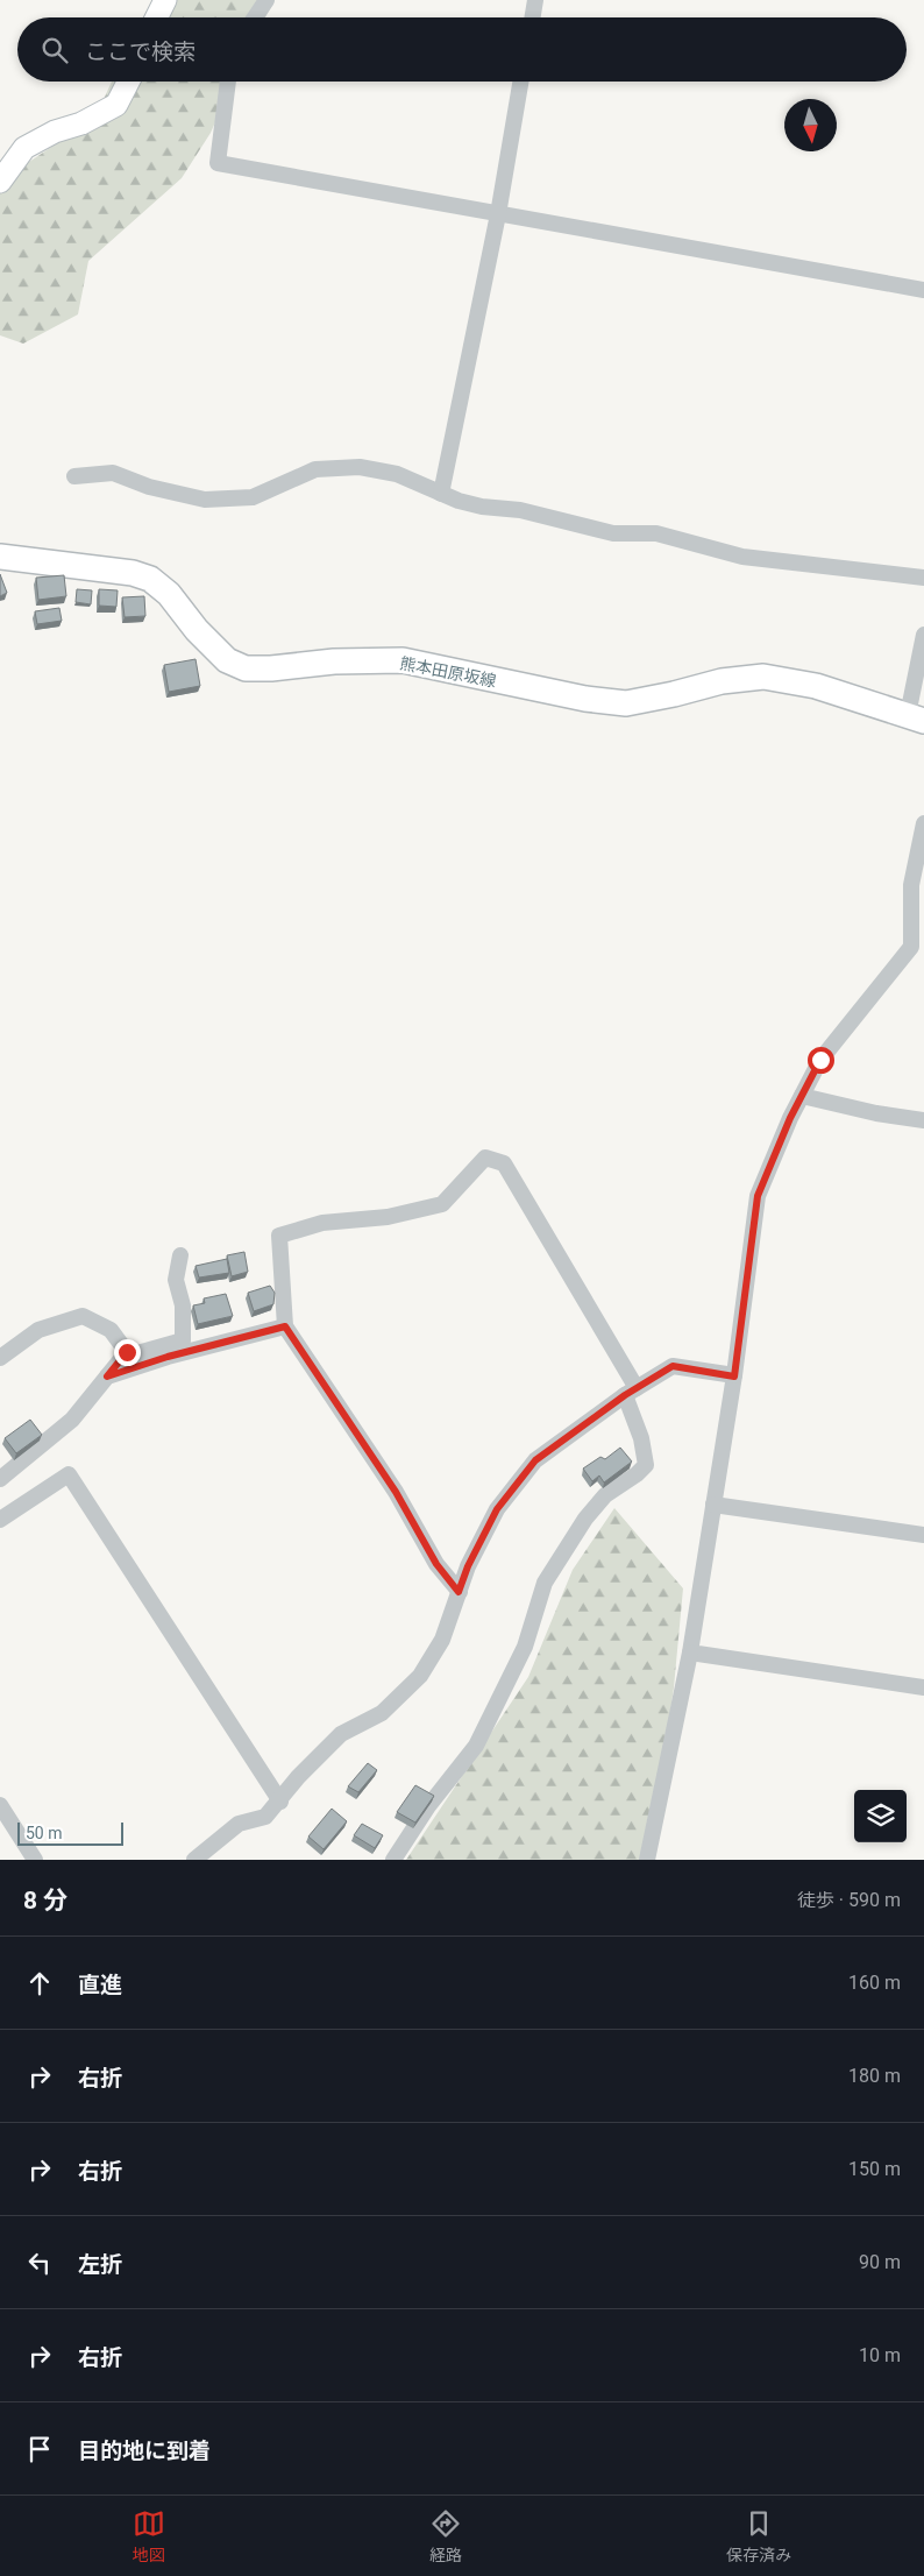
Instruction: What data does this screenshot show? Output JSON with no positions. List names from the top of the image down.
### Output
{
  "streets": {
    "main road": ["熊本田原坂線"]
  },
  "scale_bar": "50 m",
  "north": "bottom",
  "page": {
    "search": "ここで検索",
    "scale": "50 m",
    "heading": ["8 分", "徒歩 · 590 m"],
    "list": [
      ["直進", "160 m"],
      ["右折", "180 m"],
      ["右折", "150 m"],
      ["左折", "90 m"],
      ["右折", "10 m"],
      "目的地に到着"
    ],
    "nav": ["地図", "経路", "保存済み"]
  }
}
